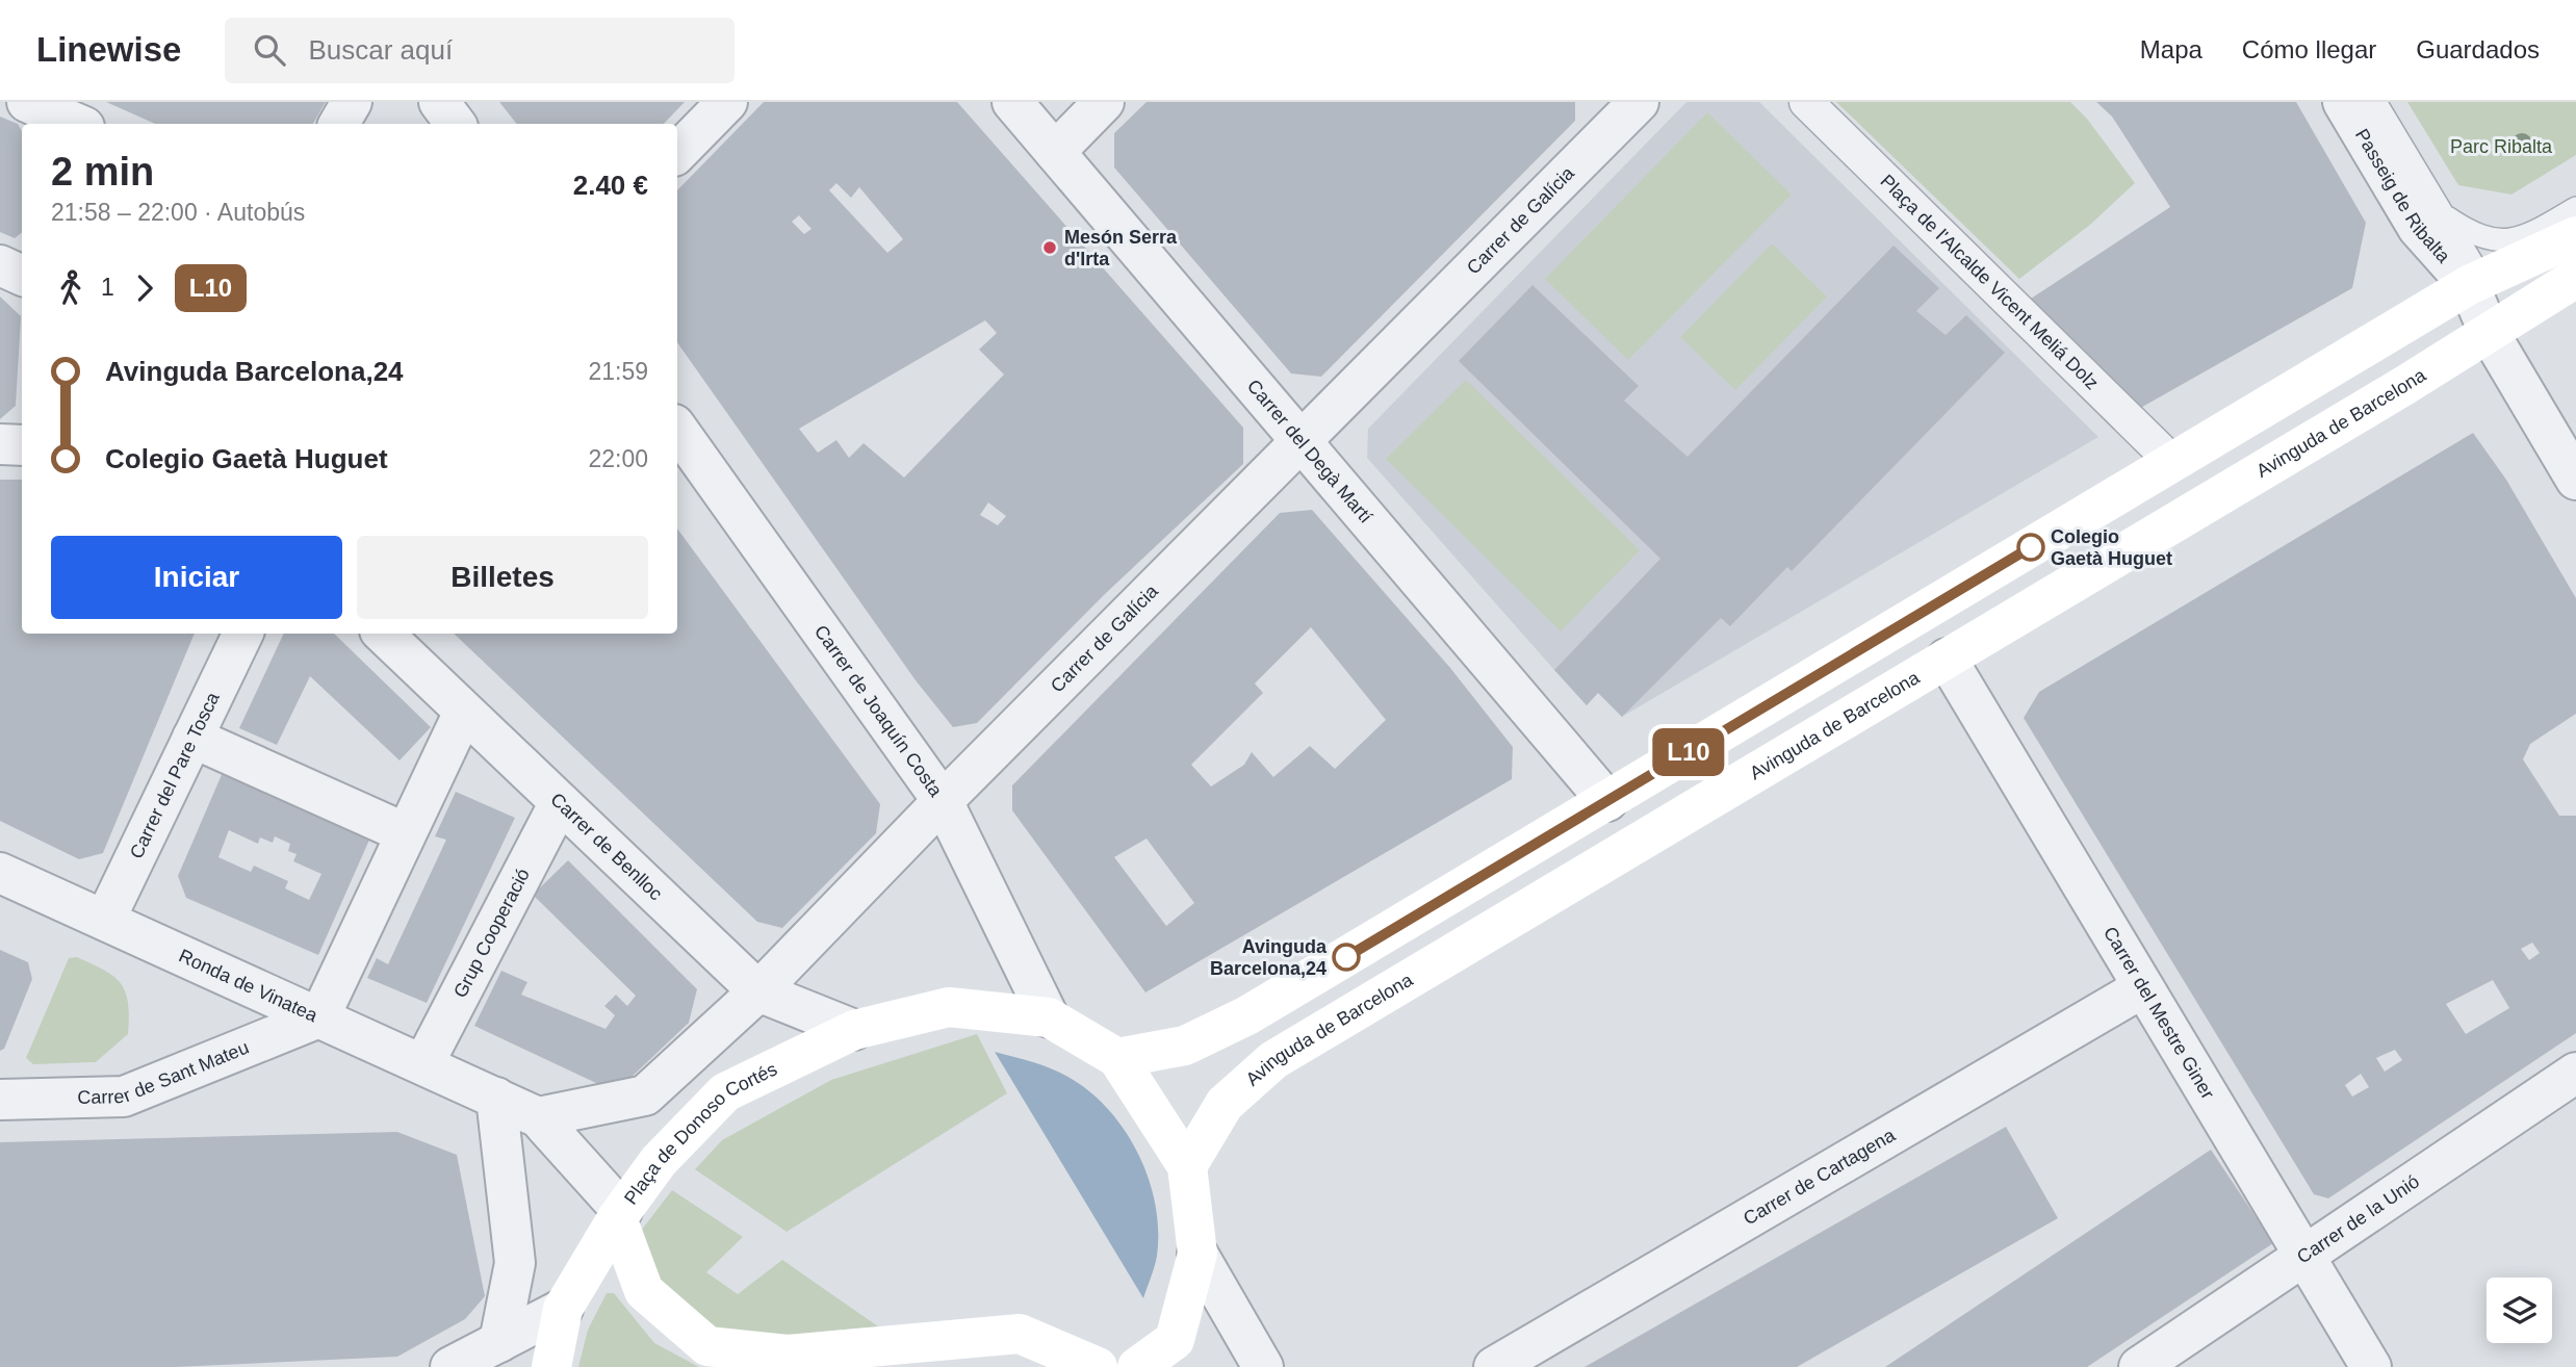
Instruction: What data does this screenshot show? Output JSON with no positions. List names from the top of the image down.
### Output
{
  "streets": {
    "main road": ["Avinguda de Barcelona", "Plaça de Donoso Cortés"],
    "street": [
      "Passeig de Ribalta",
      "Carrer de Galícia",
      "Plaça de l'Alcalde Vicent Meliá Dolz",
      "Carrer del Degà Martí",
      "Carrer de Joaquín Costa",
      "Carrer del Pare Tosca",
      "Carrer de Benlloc",
      "Grup Cooperació",
      "Ronda de Vinatea",
      "Carrer del Mestre Giner",
      "Carrer de Sant Mateu",
      "Carrer de Cartagena",
      "Carrer de la Unió"
    ]
  },
  "crossings": [
    ["Passeig de Ribalta", "Avinguda de Barcelona"],
    ["Carrer de Galícia", "Carrer del Degà Martí"],
    ["Carrer de Galícia", "Carrer de Joaquín Costa"],
    ["Carrer de Galícia", "Carrer de Benlloc"],
    ["Carrer de Galícia", "Ronda de Vinatea"],
    ["Avinguda de Barcelona", "Carrer del Mestre Giner"],
    ["Avinguda de Barcelona", "Plaça de Donoso Cortés"],
    ["Carrer de Joaquín Costa", "Plaça de Donoso Cortés"],
    ["Carrer del Pare Tosca", "Ronda de Vinatea"],
    ["Carrer de Benlloc", "Grup Cooperació"],
    ["Carrer de Benlloc", "Plaça de Donoso Cortés"],
    ["Grup Cooperació", "Ronda de Vinatea"],
    ["Ronda de Vinatea", "Carrer de Sant Mateu"],
    ["Ronda de Vinatea", "Plaça de Donoso Cortés"],
    ["Carrer del Mestre Giner", "Carrer de Cartagena"],
    ["Carrer del Mestre Giner", "Carrer de la Unió"]
  ],
  "parks": ["Parc Ribalta"],
  "places": ["Mesón Serra d'Irta", "Colegio Gaetà Huguet", "Avinguda Barcelona,24"],
  "lines": ["bus line L10"],
  "page": {
    "header": "Linewise",
    "search": "Buscar aquí",
    "nav": ["Mapa", "Cómo llegar", "Guardados"],
    "on_map": "L10",
    "heading": ["2 min", "21:58 – 22:00 · Autobús", "2.40 €"],
    "legs": ["1", "L10"],
    "list": [
      {
        "name": "Avinguda Barcelona,24",
        "value": "21:59"
      },
      {
        "name": "Colegio Gaetà Huguet",
        "value": "22:00"
      }
    ],
    "buttons": ["Iniciar", "Billetes"]
  }
}
